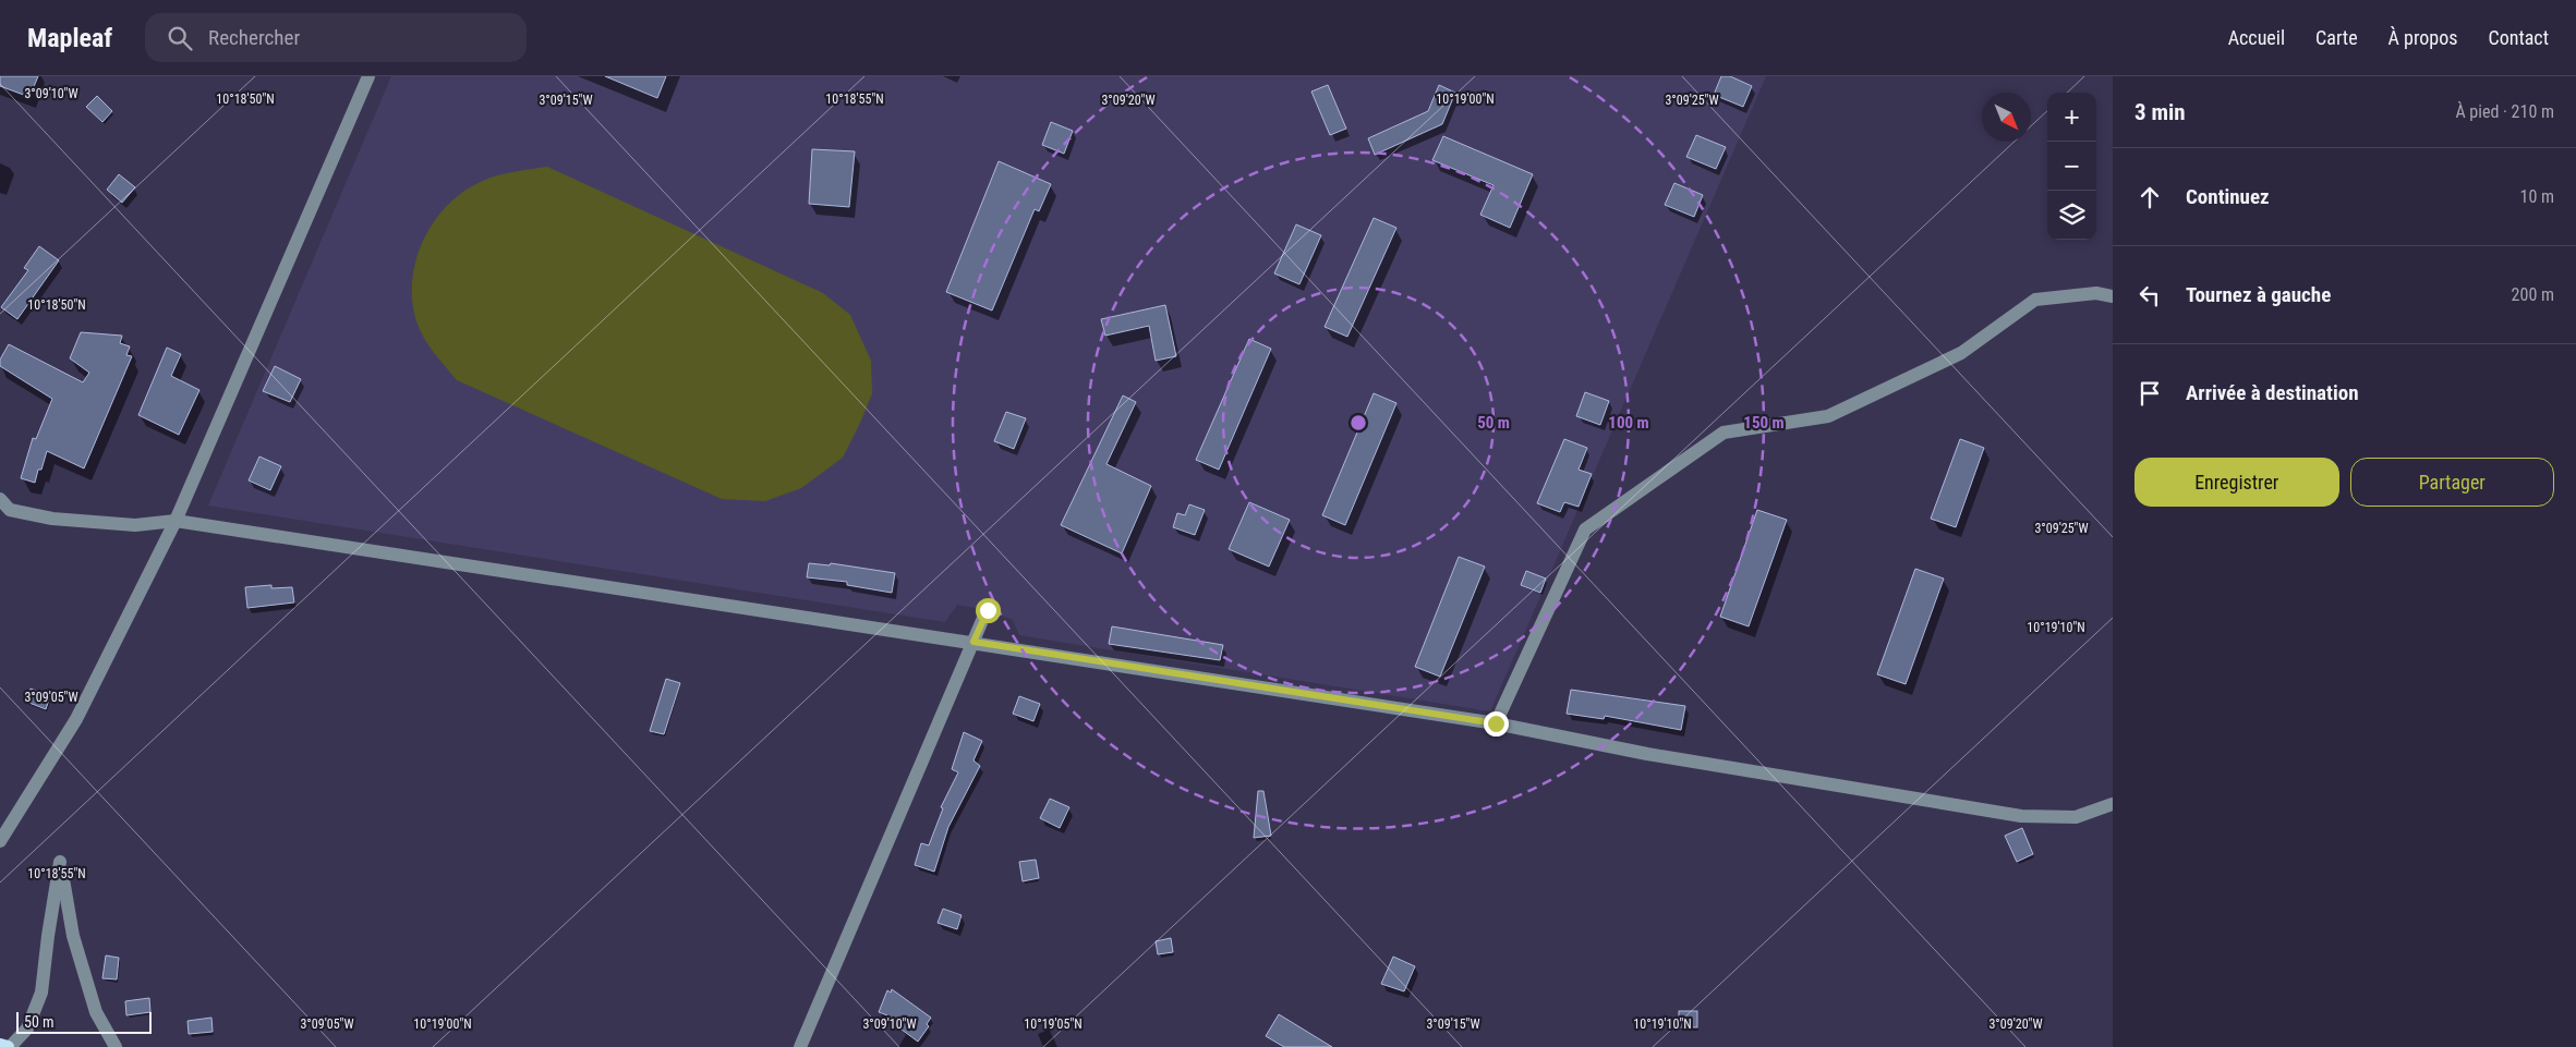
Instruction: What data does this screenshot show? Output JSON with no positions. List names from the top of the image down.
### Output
{
  "scale_bar": "50 m",
  "north": "bottom right",
  "page": {
    "header": "Mapleaf",
    "search": "Rechercher",
    "nav": [
      "Accueil",
      "Carte",
      "À propos",
      "Contact"
    ],
    "heading": ["3 min", "À pied · 210 m"],
    "map_buttons": ["+", "−"],
    "list": [
      ["Continuez", "10 m"],
      ["Tournez à gauche", "200 m"],
      "Arrivée à destination"
    ],
    "buttons": ["Enregistrer", "Partager"],
    "scale": "50 m"
  },
  "coordinates": [
    "3°09'10\"W",
    "10°18'50\"N",
    "10°18'55\"N",
    "10°19'00\"N",
    "3°09'15\"W",
    "3°09'20\"W",
    "3°09'25\"W",
    "10°19'10\"N",
    "3°09'05\"W",
    "10°19'05\"N"
  ],
  "rings": ["50 m", "100 m", "150 m"]
}
